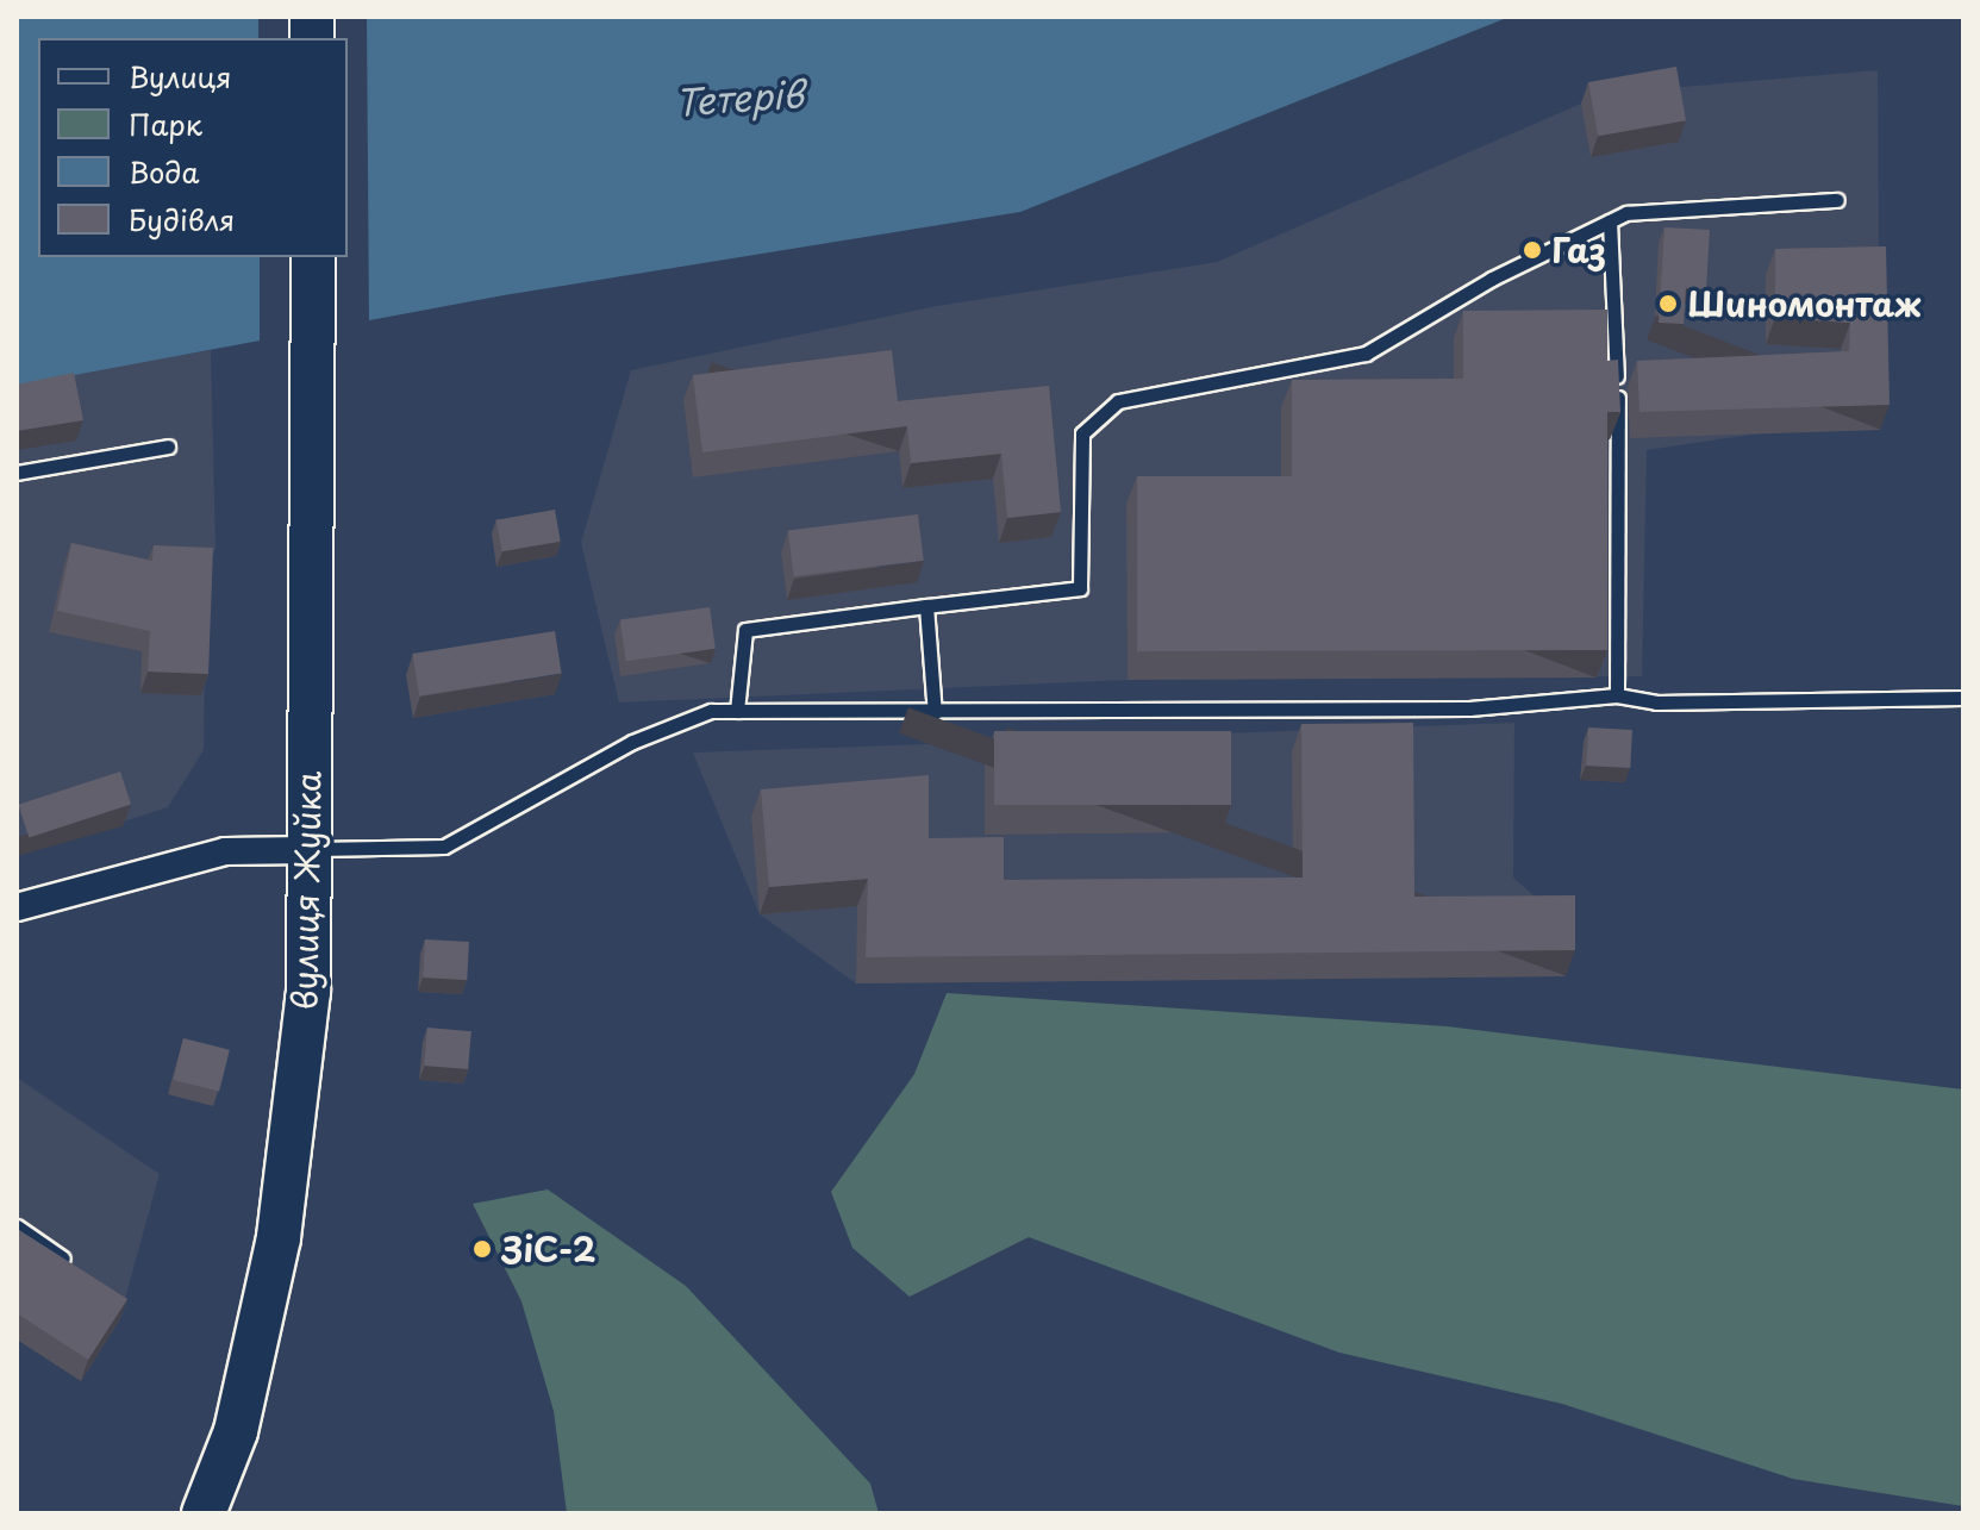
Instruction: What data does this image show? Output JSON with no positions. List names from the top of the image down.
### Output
{
  "streets": {
    "highway": ["вулиця Жуйка"]
  },
  "water": ["Тетерів"],
  "places": ["Газ", "Шиномонтаж", "ЗіС-2"],
  "legend": [
    "Вулиця",
    "Парк",
    "Вода",
    "Будівля"
  ]
}
